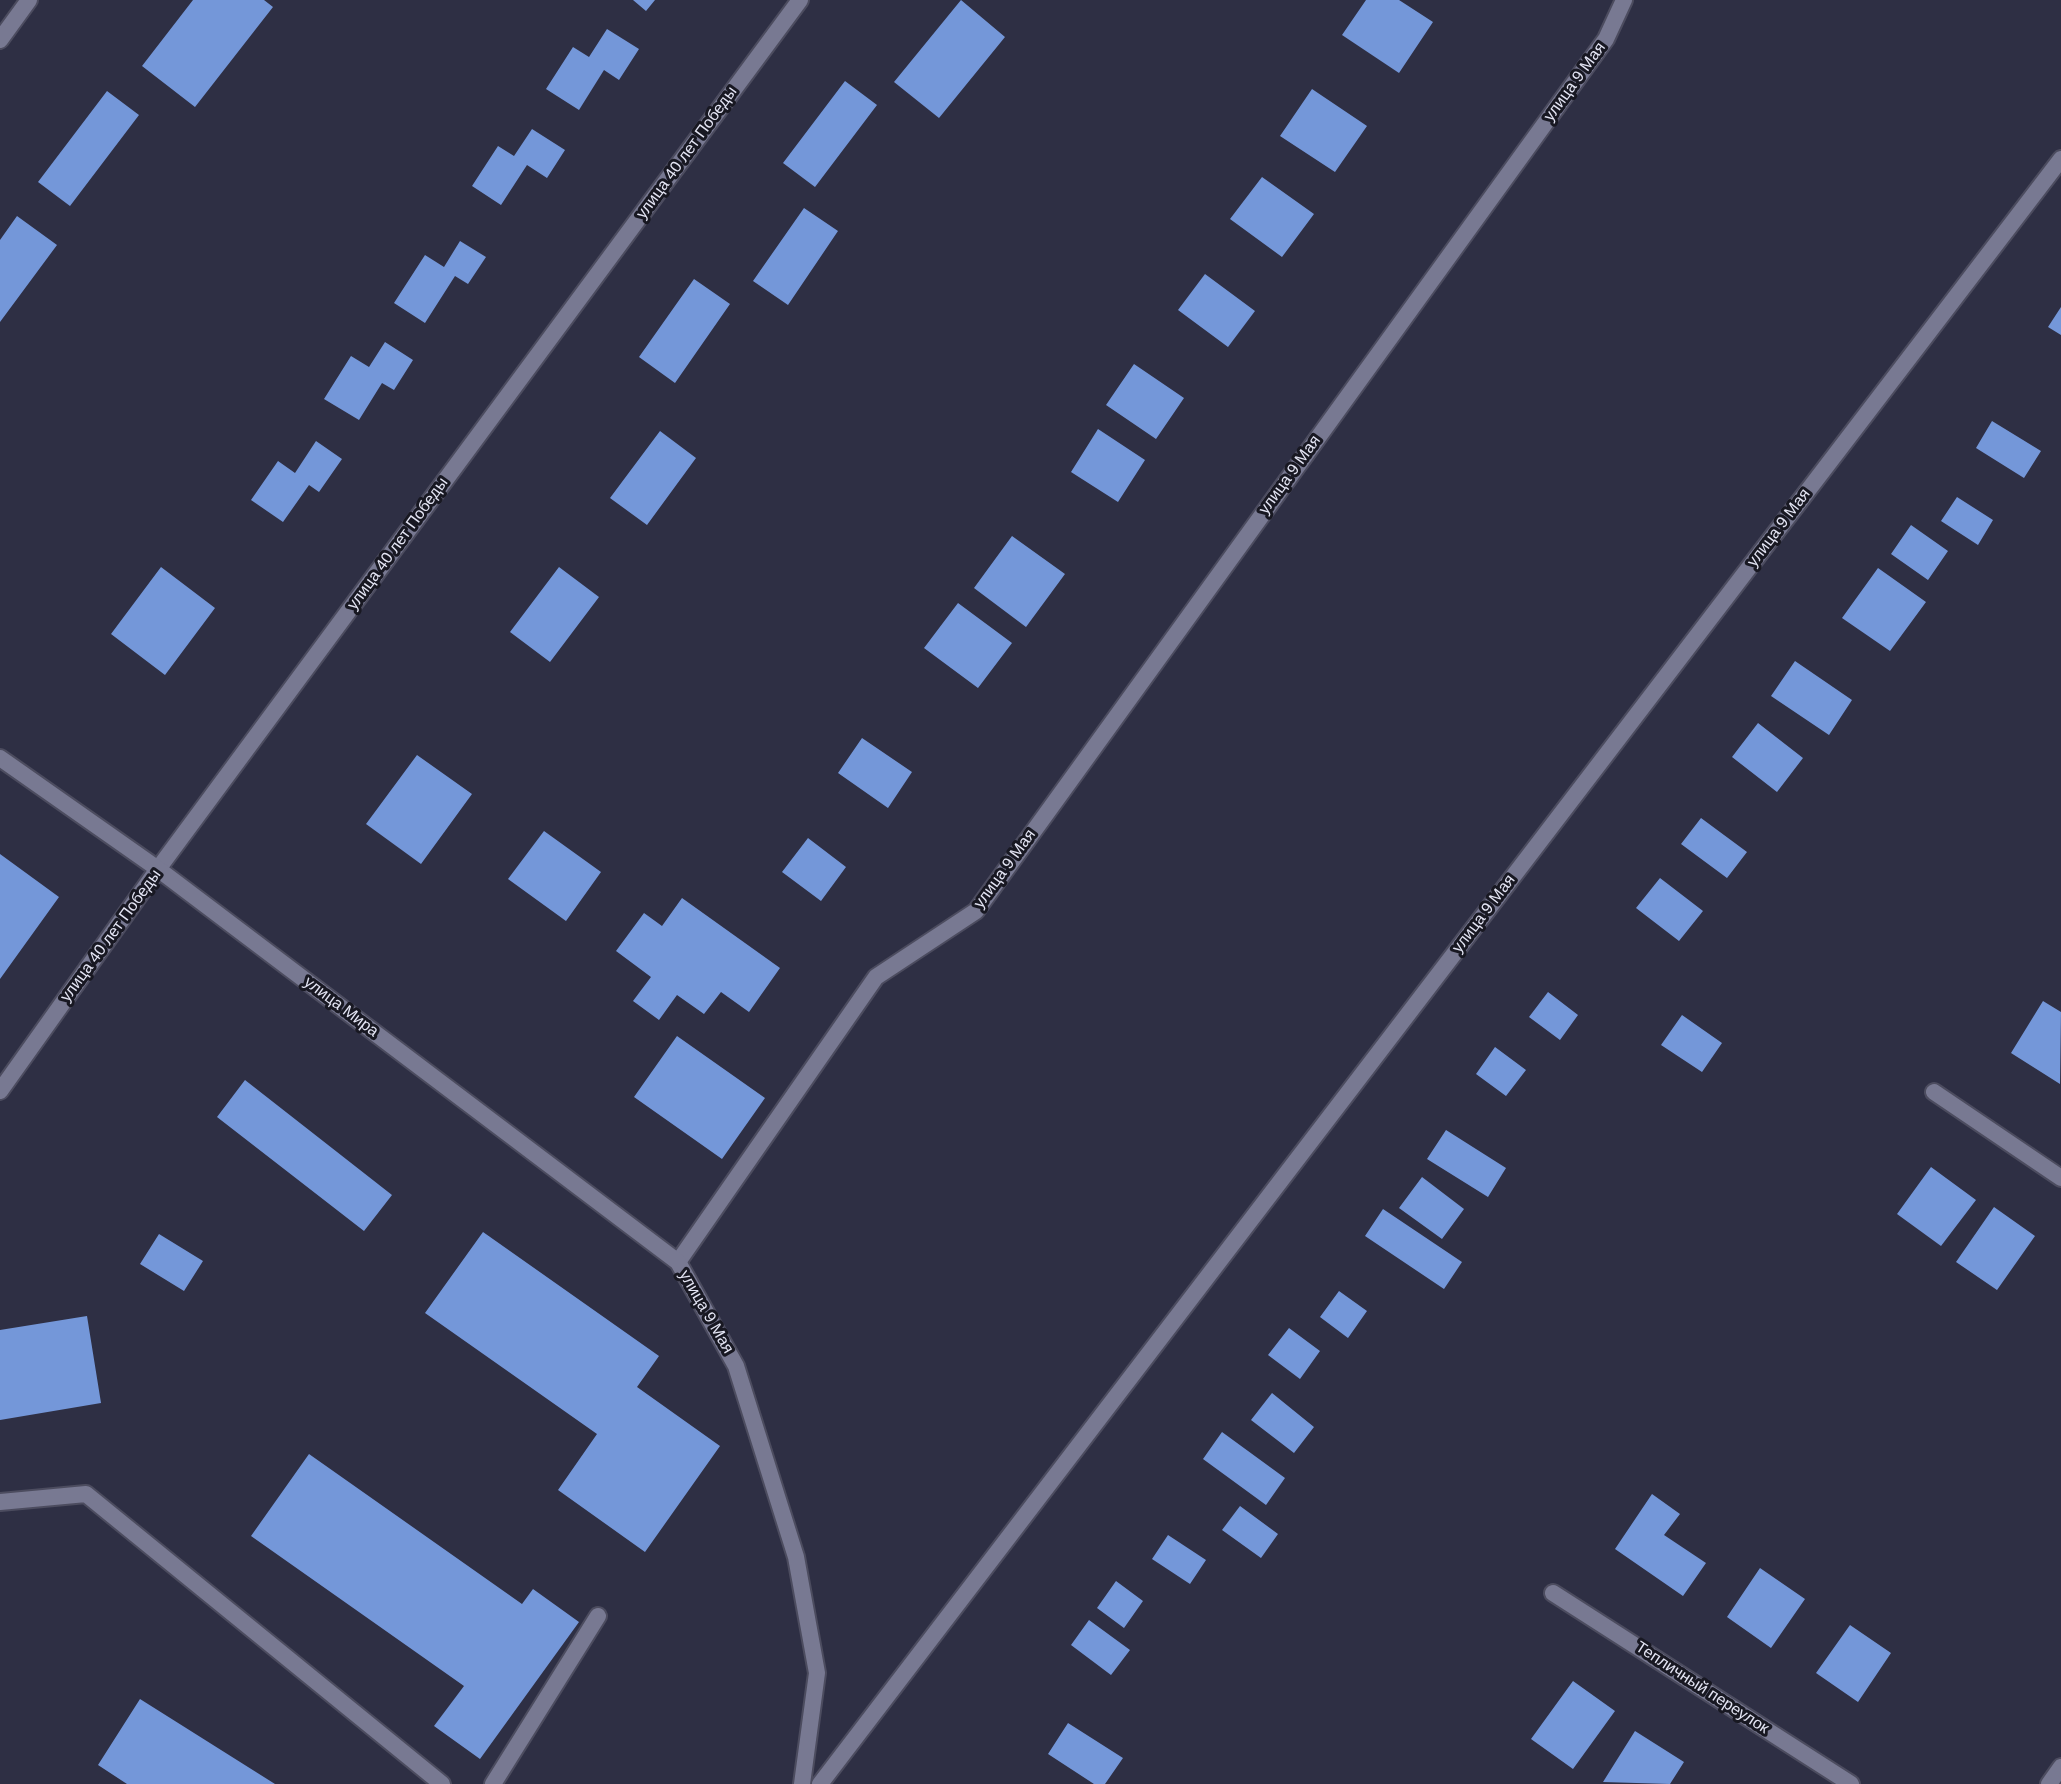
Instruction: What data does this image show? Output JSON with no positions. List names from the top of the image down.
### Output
{
  "streets": {
    "street": [
      "улица 9 Мая",
      "улица 40 лет Победы",
      "улица Мира",
      "Тепличный переулок"
    ]
  },
  "crossings": [
    ["улица 9 Мая", "улица Мира"],
    ["улица 40 лет Победы", "улица Мира"]
  ]
}
